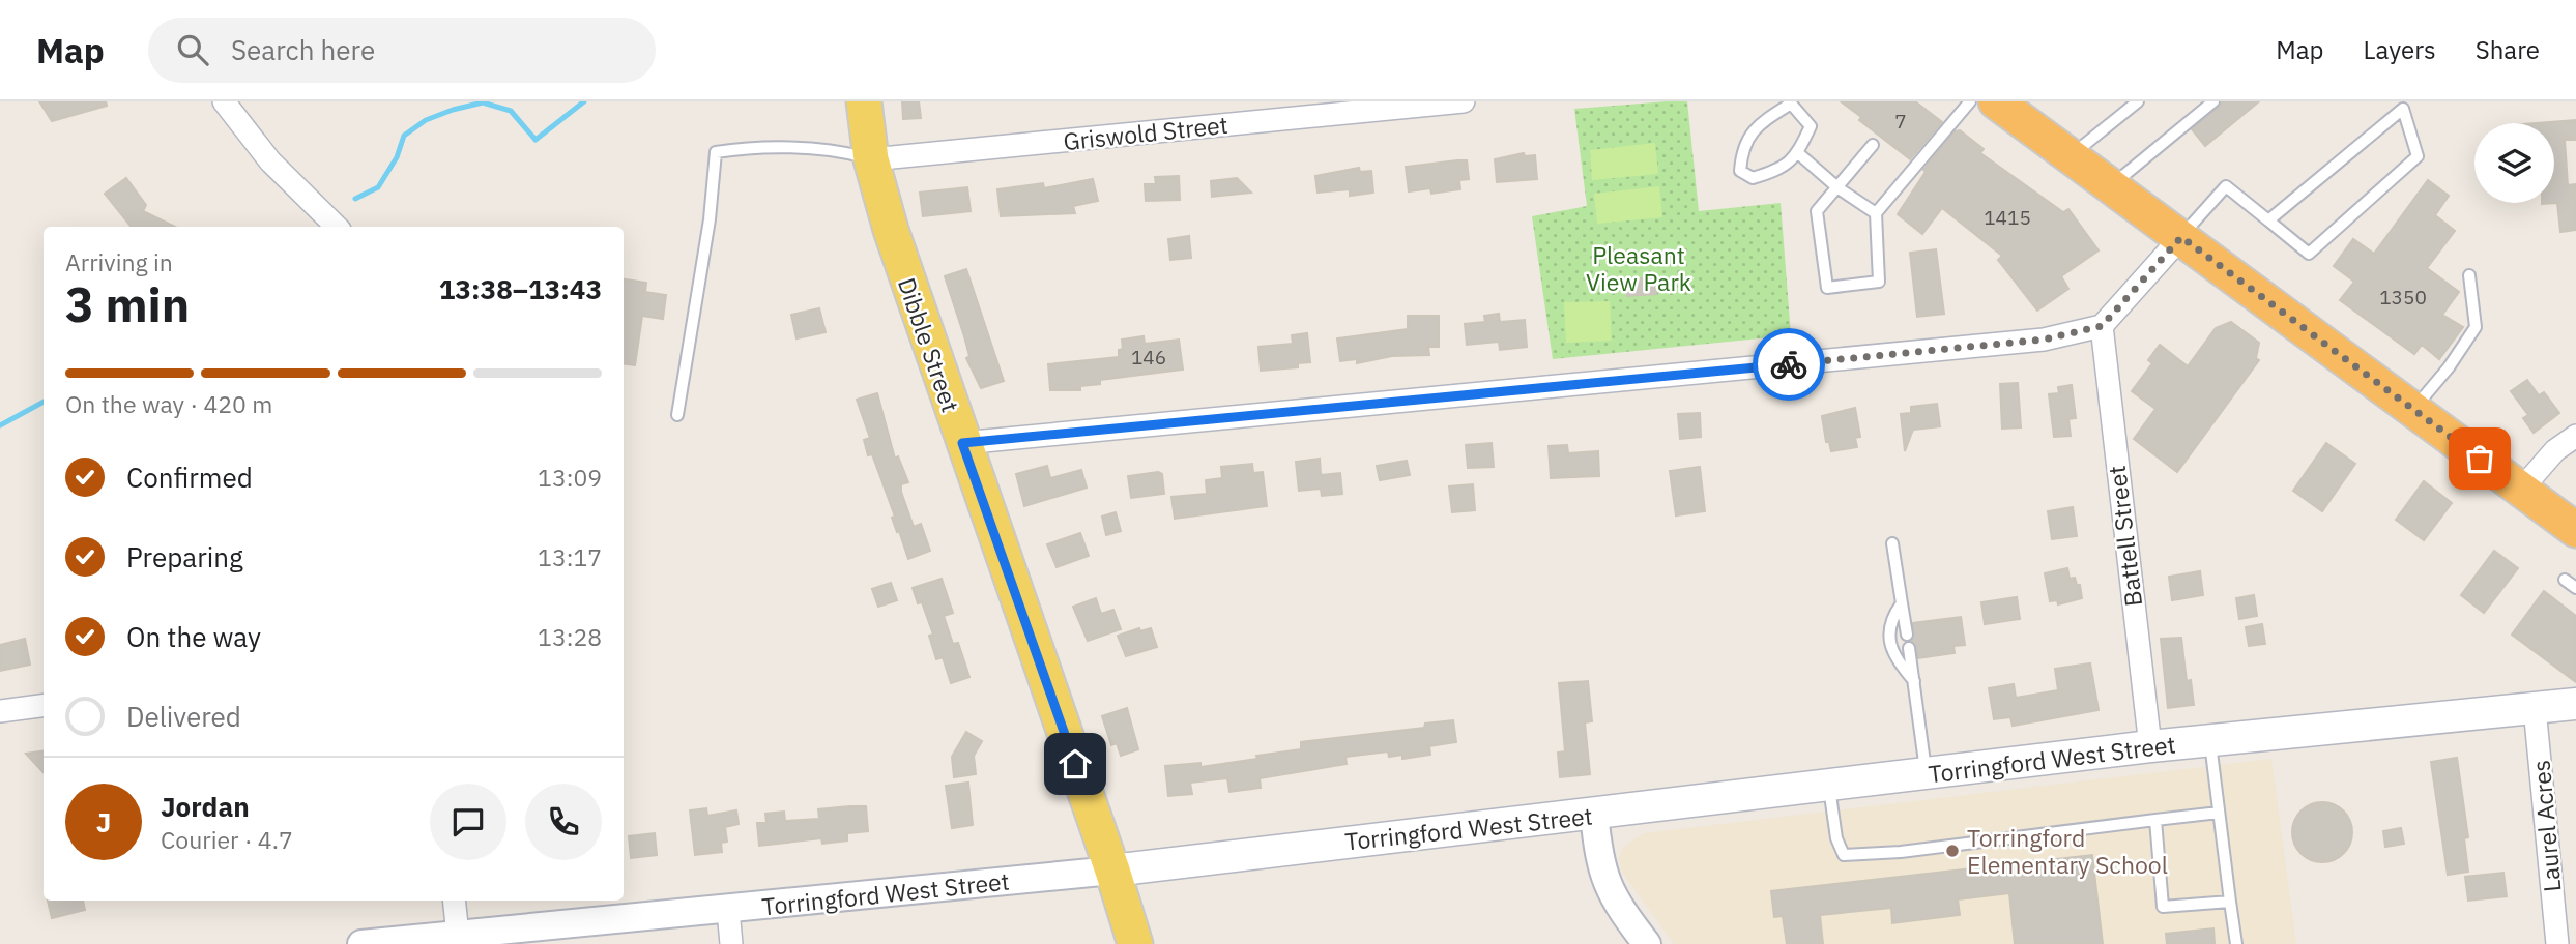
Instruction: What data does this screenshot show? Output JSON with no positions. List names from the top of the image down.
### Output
{
  "streets": {
    "main road": ["Dibble Street", "Torringford West Street"],
    "street": ["Griswold Street", "Battell Street", "Laurel Acres"]
  },
  "crossings": [
    ["Griswold Street", "Dibble Street"],
    ["Dibble Street", "Torringford West Street"],
    ["Battell Street", "Torringford West Street"],
    ["Torringford West Street", "Laurel Acres"]
  ],
  "parks": ["Pleasant View Park"],
  "places": ["Torringford Elementary School"],
  "house_numbers": [
    "7",
    "1415",
    "1350",
    "146"
  ],
  "page": {
    "header": "Map",
    "search": "Search here",
    "nav": ["Map", "Layers", "Share"],
    "heading": ["3 min", "Arriving in", "13:38–13:43"],
    "panel": ["Jordan", "Courier · 4.7"],
    "bar": "On the way · 420 m",
    "list": [
      ["Confirmed", "13:09"],
      ["Preparing", "13:17"],
      ["On the way", "13:28"],
      "Delivered"
    ],
    "round": "J"
  }
}
